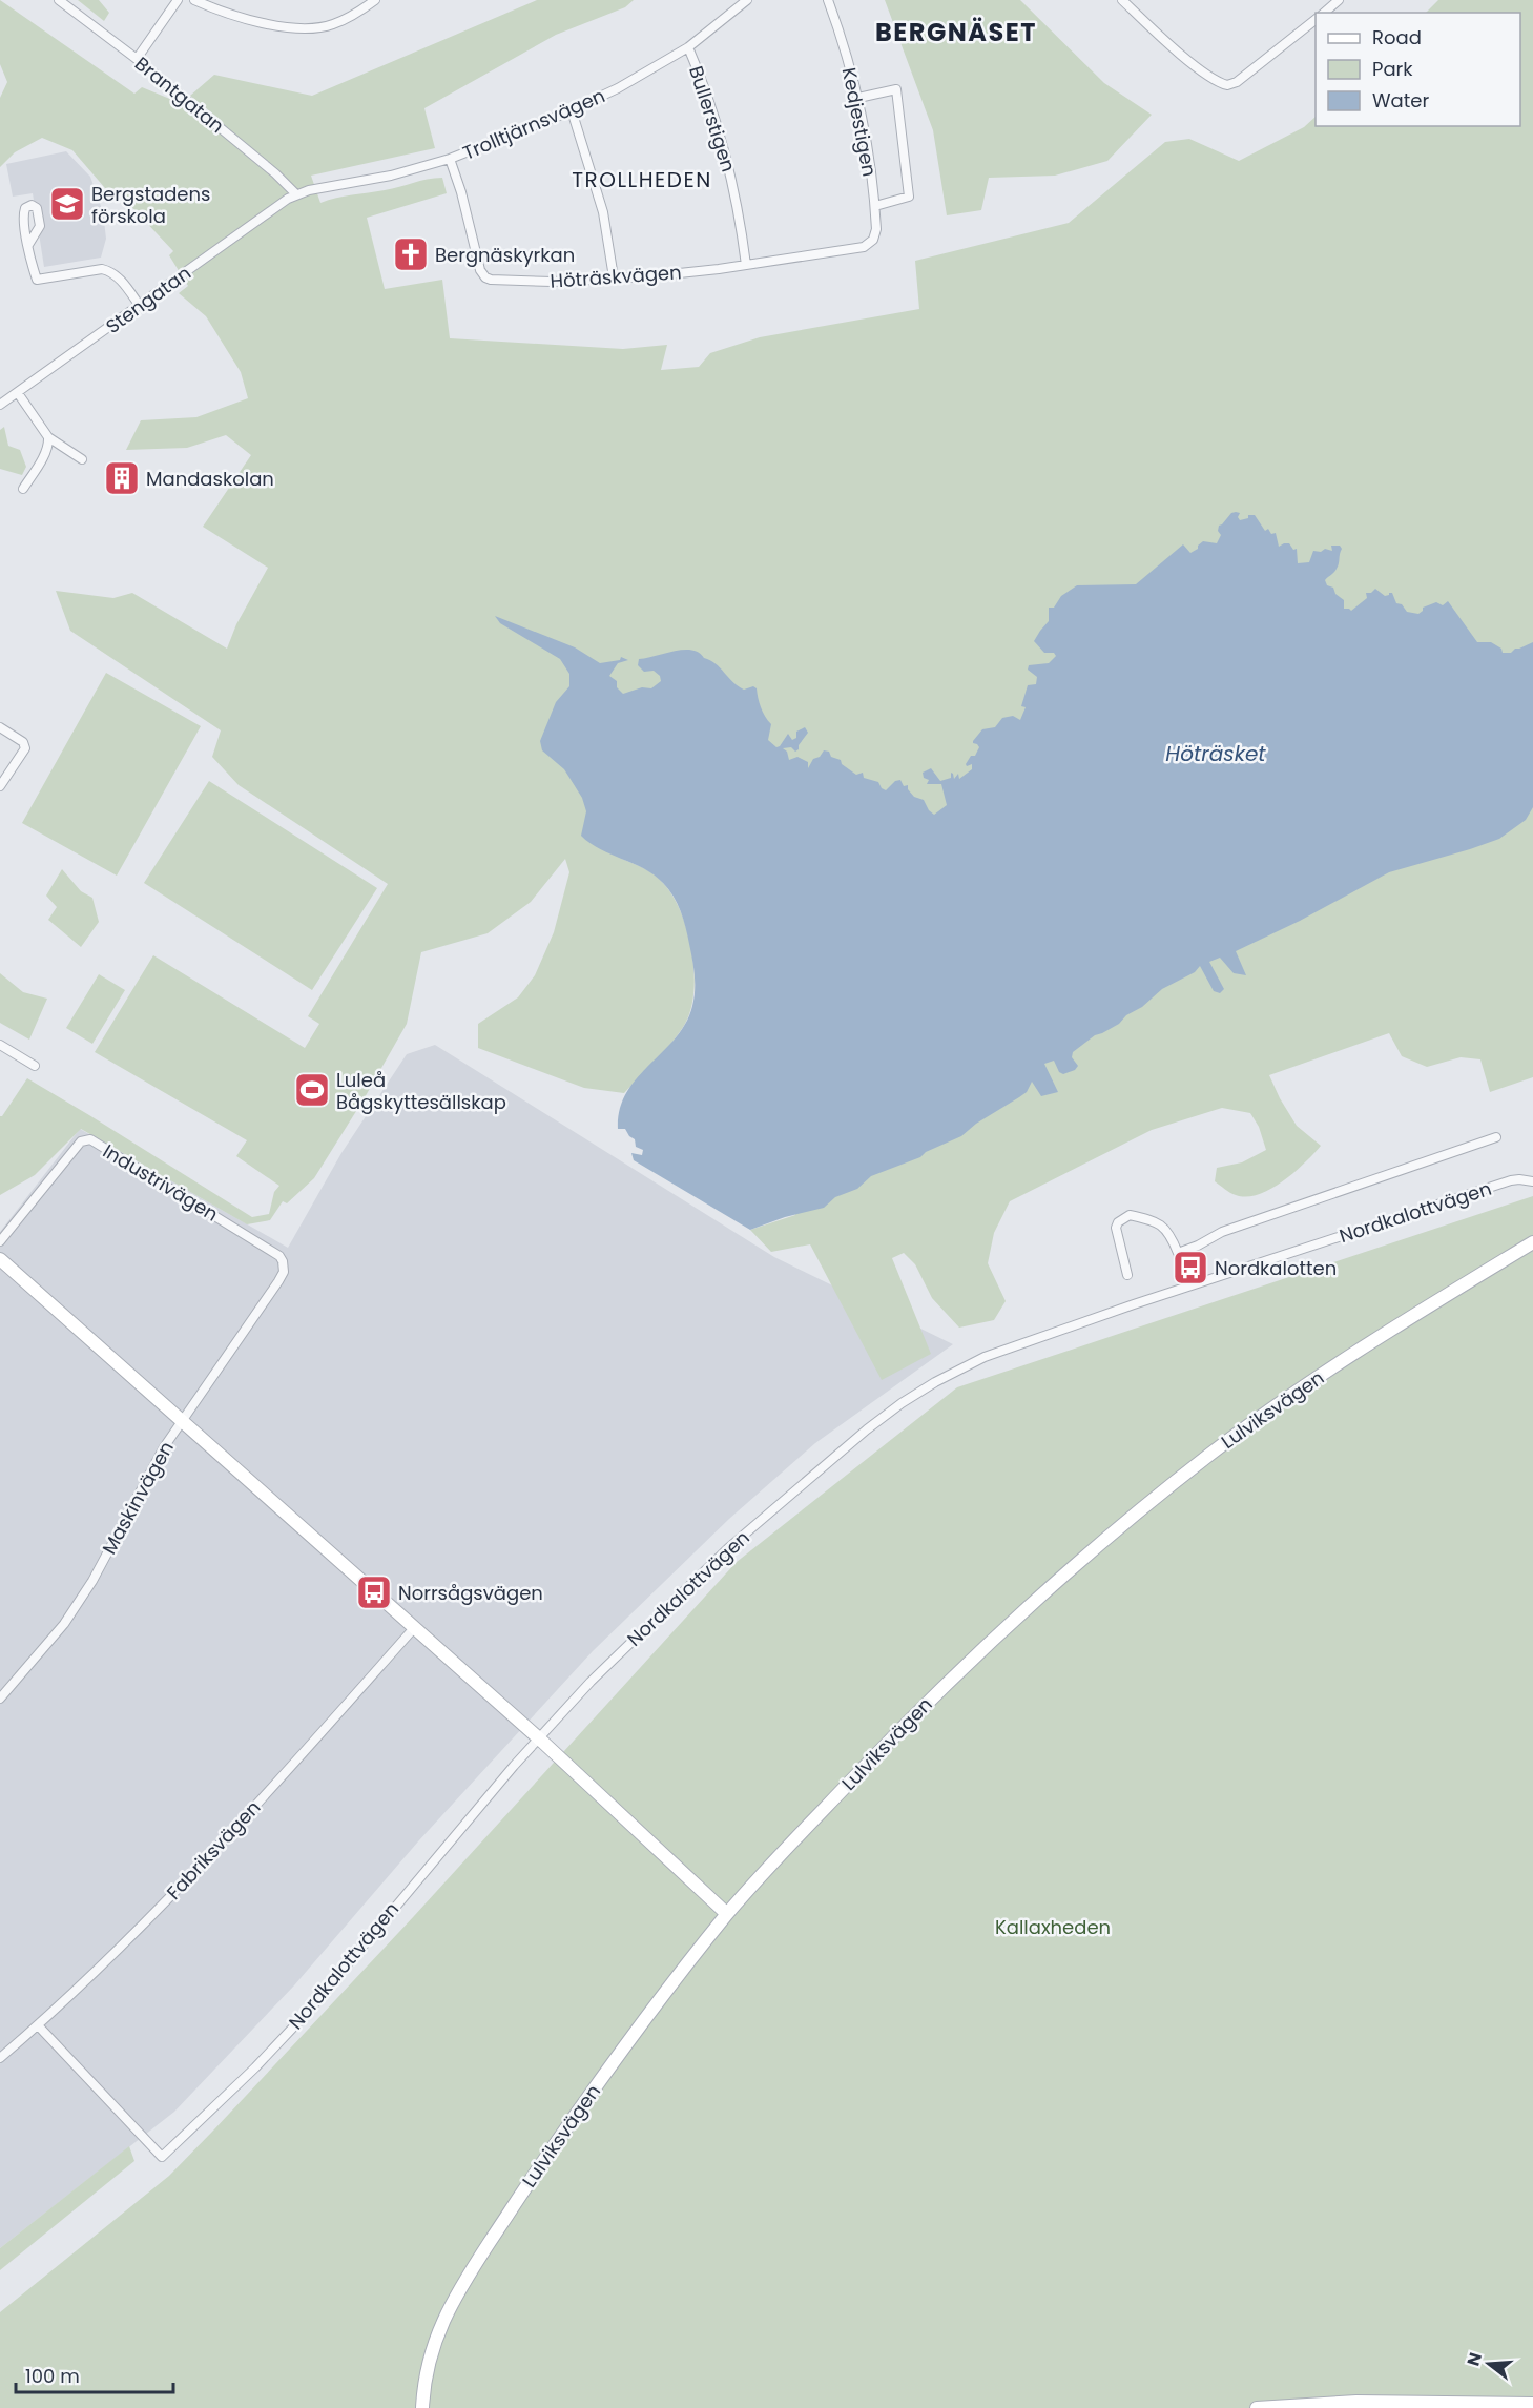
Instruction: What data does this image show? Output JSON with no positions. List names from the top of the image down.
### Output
{
  "streets": {
    "main road": ["Lulviksvägen"],
    "street": [
      "Brantgatan",
      "Bullerstigen",
      "Kedjestigen",
      "Trolltjärnsvägen",
      "Höträskvägen",
      "Stengatan",
      "Industrivägen",
      "Nordkalottvägen",
      "Maskinvägen",
      "Fabriksvägen"
    ]
  },
  "crossings": [
    ["Brantgatan", "Trolltjärnsvägen"],
    ["Brantgatan", "Stengatan"],
    ["Bullerstigen", "Trolltjärnsvägen"],
    ["Bullerstigen", "Höträskvägen"],
    ["Kedjestigen", "Höträskvägen"],
    ["Trolltjärnsvägen", "Höträskvägen"],
    ["Trolltjärnsvägen", "Stengatan"],
    ["Industrivägen", "Maskinvägen"],
    ["Nordkalottvägen", "Fabriksvägen"]
  ],
  "districts": ["BERGNÄSET", "TROLLHEDEN"],
  "water": ["Höträsket"],
  "parks": ["Kallaxheden"],
  "places": {
    "school or university": ["Bergstadens förskola"],
    "church": ["Bergnäskyrkan"],
    "building": ["Mandaskolan"],
    "sports": ["Luleå Bågskyttesällskap"],
    "bus stop": ["Nordkalotten", "Norrsågsvägen"]
  },
  "legend": ["Road", "Park", "Water"],
  "scale_bar": "100 m",
  "north": "left"
}
